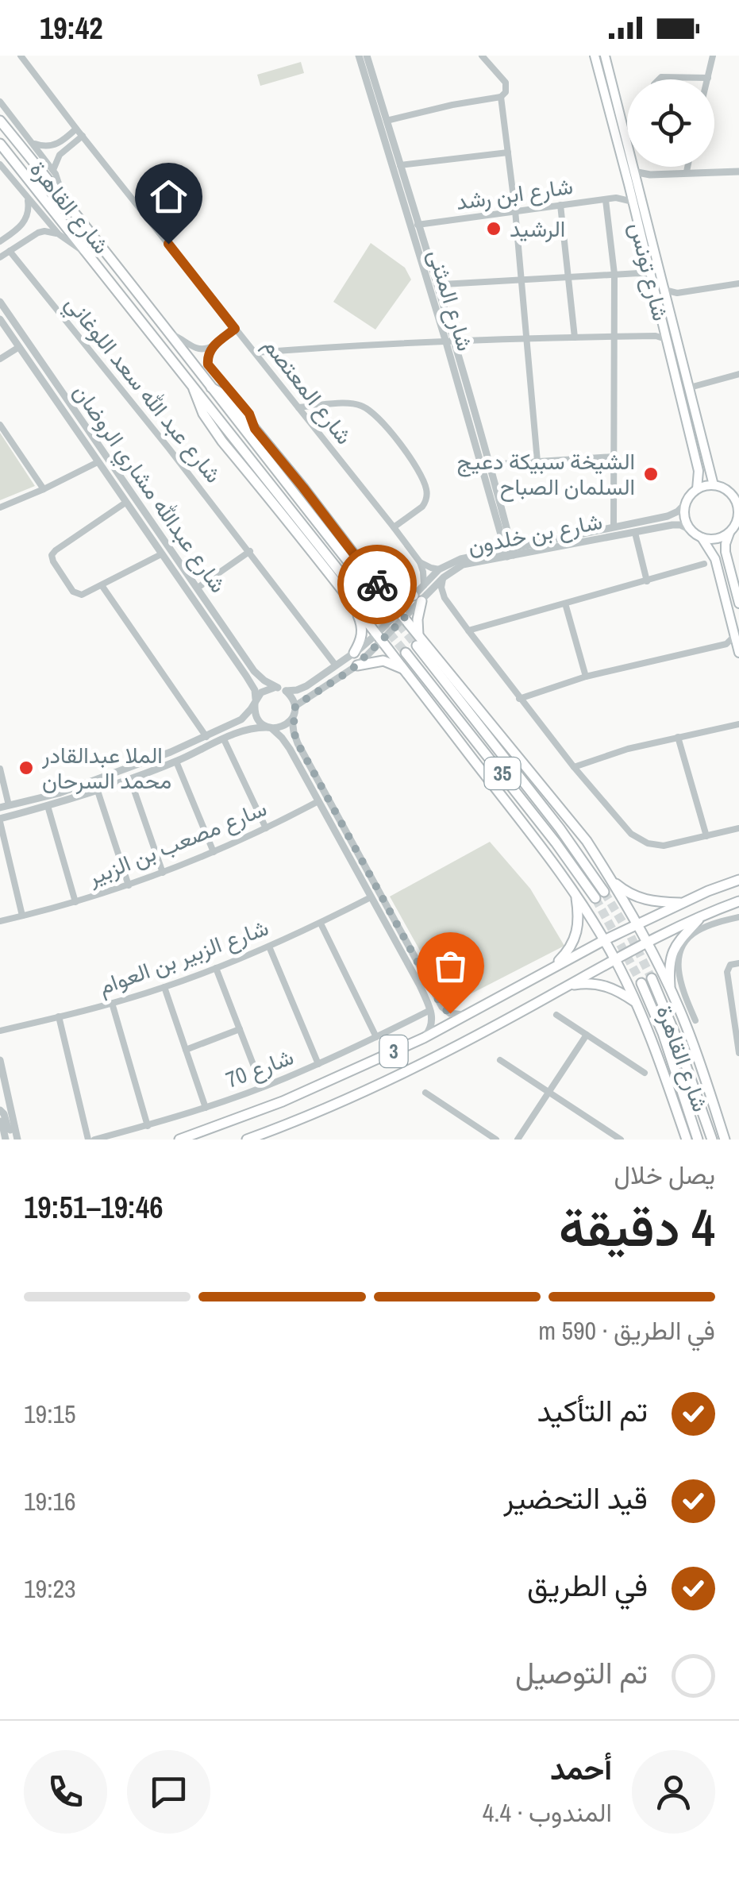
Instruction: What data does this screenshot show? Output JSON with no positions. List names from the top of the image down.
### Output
{
  "streets": {
    "main road": [
      "شارع القاهرة",
      "شارع تونس",
      "35",
      "3"
    ],
    "street": [
      "شارع ابن رشد",
      "شارع المثنى",
      "شارع عبد الله سعد اللوغاني",
      "شارع المعتصم",
      "شارع عبدالله مشاري الروضان",
      "شارع بن خلدون",
      "سارع مصعب بن الزبير",
      "شارع الزبير بن العوام",
      "شارع 70"
    ]
  },
  "crossings": [
    ["شارع ابن رشد", "شارع تونس"],
    ["شارع ابن رشد", "شارع المثنى"],
    ["شارع تونس", "شارع بن خلدون"],
    ["شارع المثنى", "شارع بن خلدون"],
    ["شارع المعتصم", "شارع بن خلدون"]
  ],
  "places": ["الرشيد", "الشيخة سبيكة دعيج السلمان الصباح", "الملا عبدالقادر محمد السرحان"],
  "page": {
    "status": "19:42",
    "heading": ["4 دقيقة", "يصل خلال", "19:46–19:51"],
    "panel": ["أحمد", "المندوب · 4.4"],
    "bar": "في الطريق · 590 m",
    "list": [
      ["تم التأكيد", "19:15"],
      ["قيد التحضير", "19:16"],
      ["في الطريق", "19:23"],
      "تم التوصيل"
    ]
  }
}
